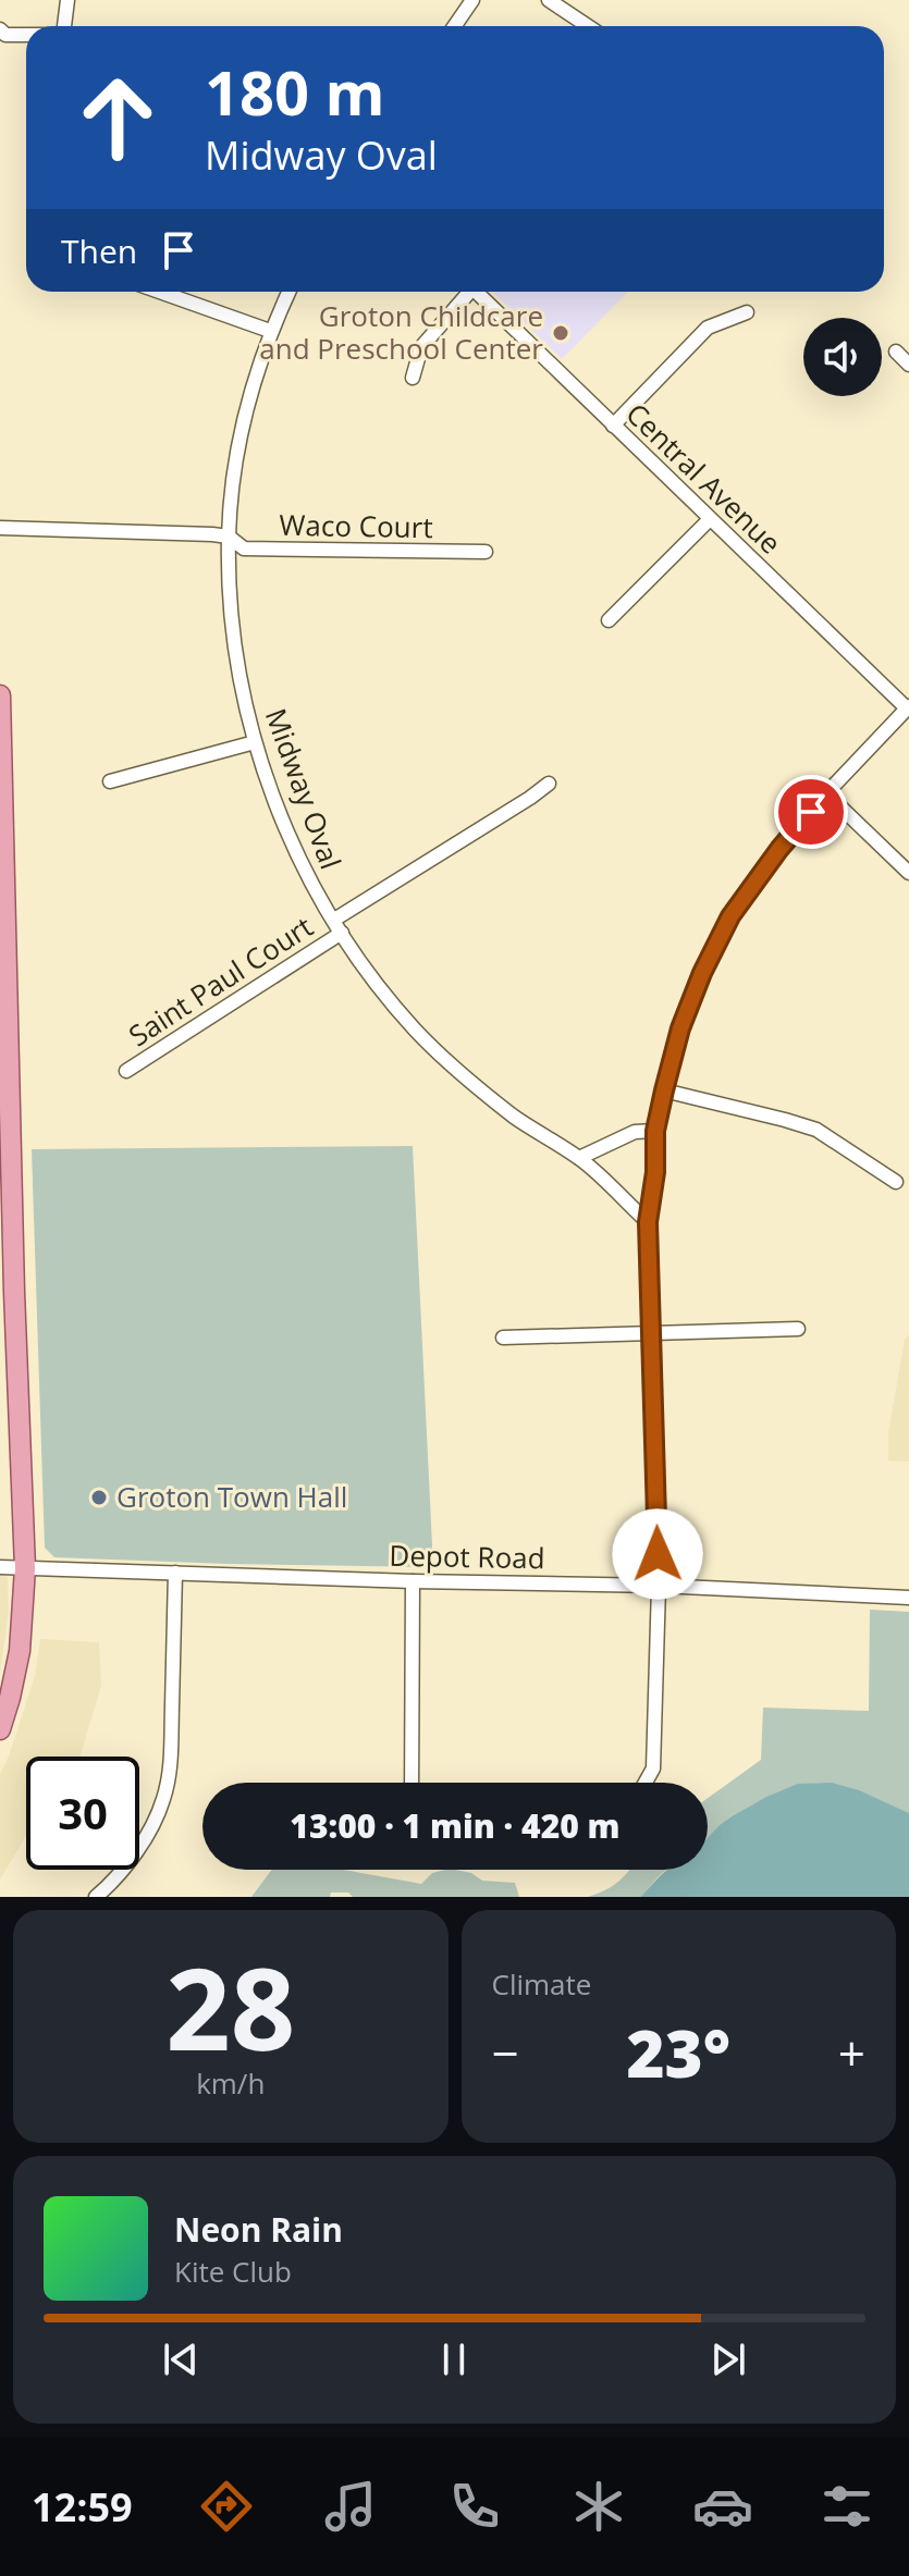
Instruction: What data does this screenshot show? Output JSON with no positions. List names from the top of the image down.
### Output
{
  "streets": {
    "street": [
      "Central Avenue",
      "Waco Court",
      "Midway Oval",
      "Saint Paul Court",
      "Depot Road"
    ]
  },
  "crossings": [
    ["Waco Court", "Midway Oval"],
    ["Midway Oval", "Saint Paul Court"]
  ],
  "places": ["Groton Childcare and Preschool Center", "Groton Town Hall"],
  "page": {
    "turn": ["180 m", "Midway Oval"],
    "then": "Then",
    "limit": "30",
    "trip": "13:00 · 1 min · 420 m",
    "tile": [
      ["28", "km/h"],
      "Climate"
    ],
    "heat": ["−", "23°", "+"],
    "song": ["Neon Rain", "Kite Club"],
    "tabs": "12:59"
  }
}
